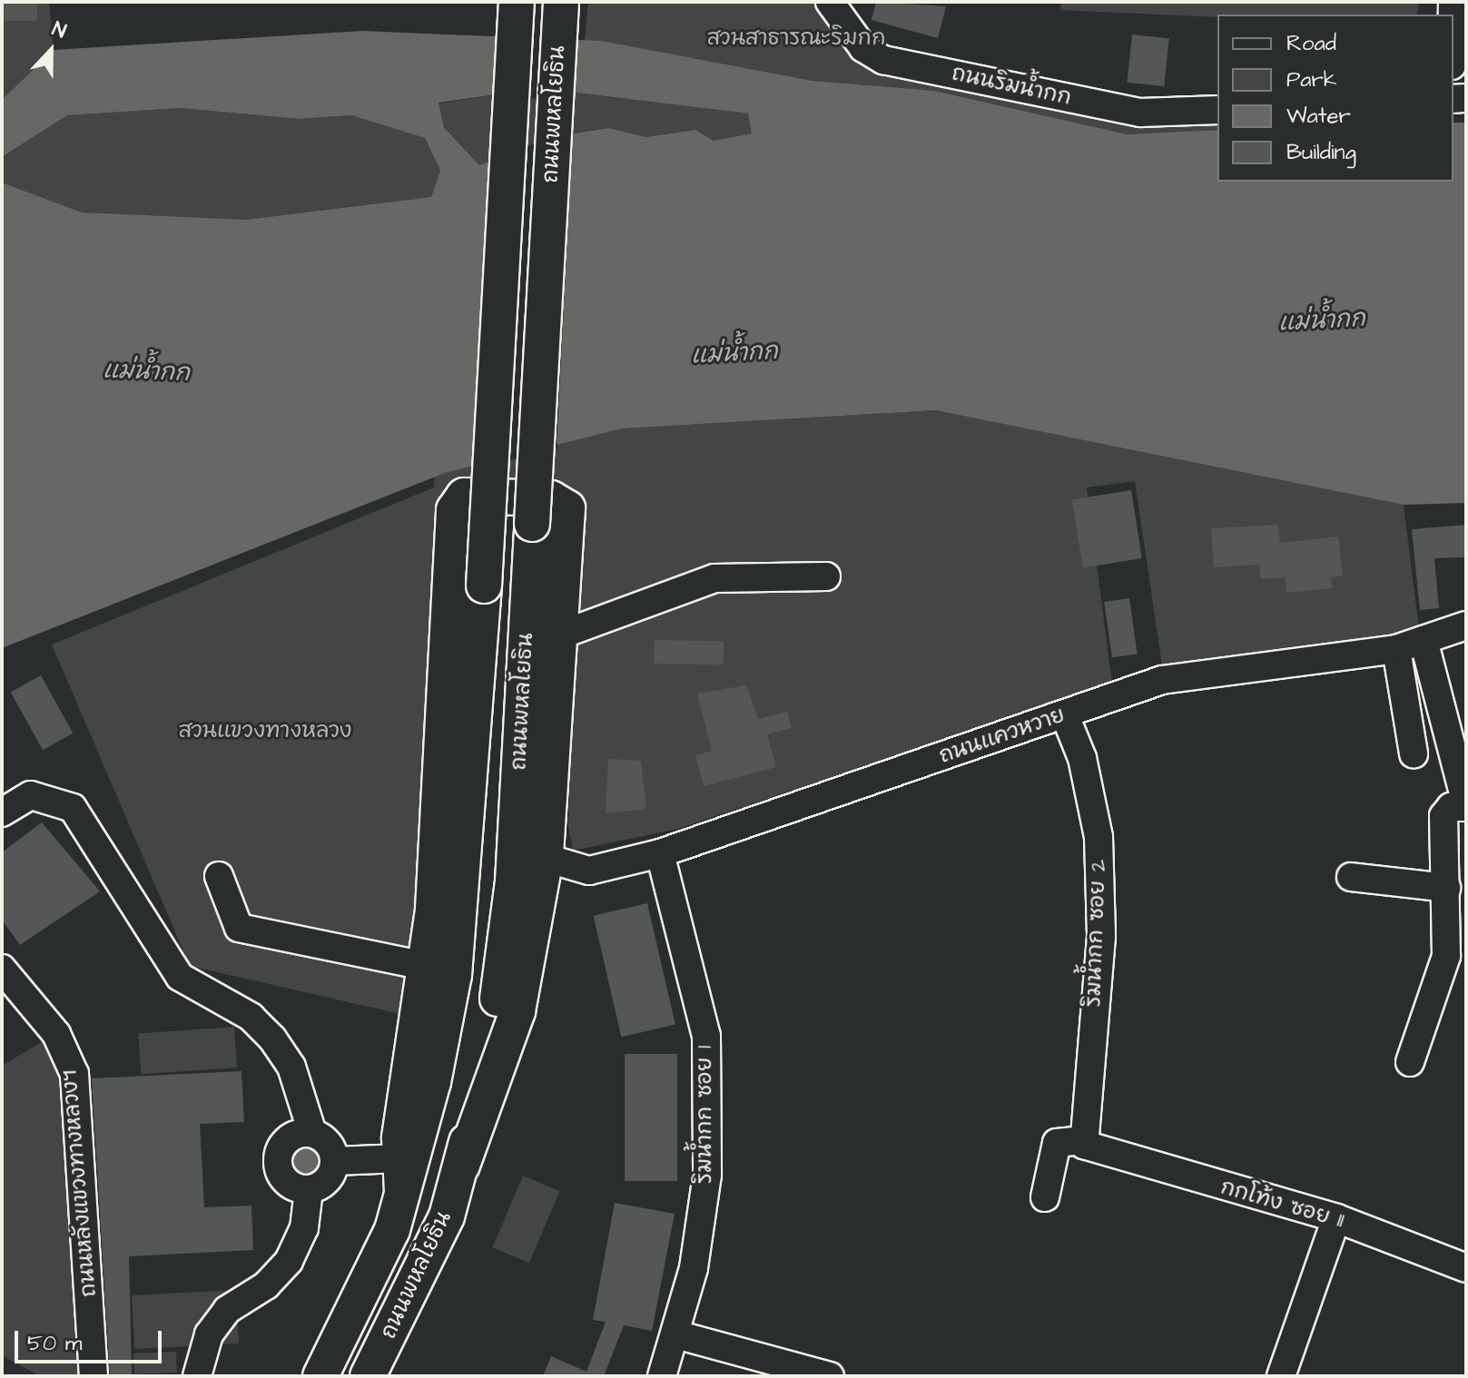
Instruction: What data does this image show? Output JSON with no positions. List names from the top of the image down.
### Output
{
  "streets": {
    "main road": ["ถนนพหลโยธิน"],
    "street": [
      "ถนนริมน้ำกก",
      "ถนนแควหวาย",
      "ริมน้ำกก ซอย 2",
      "ริมน้ำกก ซอย 1",
      "ถนนหลังแขวงทางหลวงฯ",
      "กกโท้ง ซอย 11"
    ]
  },
  "crossings": [
    ["ถนนแควหวาย", "ริมน้ำกก ซอย 2"],
    ["ถนนแควหวาย", "ริมน้ำกก ซอย 1"],
    ["ริมน้ำกก ซอย 2", "กกโท้ง ซอย 11"]
  ],
  "water": ["แม่น้ำกก"],
  "parks": ["สวนสาธารณะริมกก", "สวนแขวงทางหลวง"],
  "legend": [
    "Road",
    "Park",
    "Water",
    "Building"
  ],
  "scale_bar": "50 m",
  "north": "top"
}
